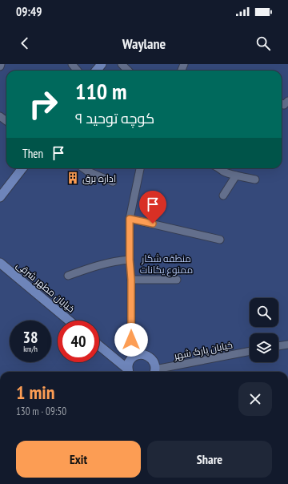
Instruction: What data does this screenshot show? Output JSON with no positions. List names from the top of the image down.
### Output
{
  "streets": {
    "main road": ["خیابان مطهر شرقی"],
    "street": ["خیابان پارک شهر"]
  },
  "parks": ["منطقه شکار ممنوع یکانات"],
  "places": {
    "building": ["اداره برق"]
  },
  "page": {
    "status": "09:49",
    "header": "Waylane",
    "turn": ["110 m", "کوچه توحید ۹"],
    "then": "Then",
    "speed": "38 km/h",
    "limit": "40",
    "heading": ["1 min", "130 m · 09:50"],
    "buttons": ["Exit", "Share"]
  }
}
